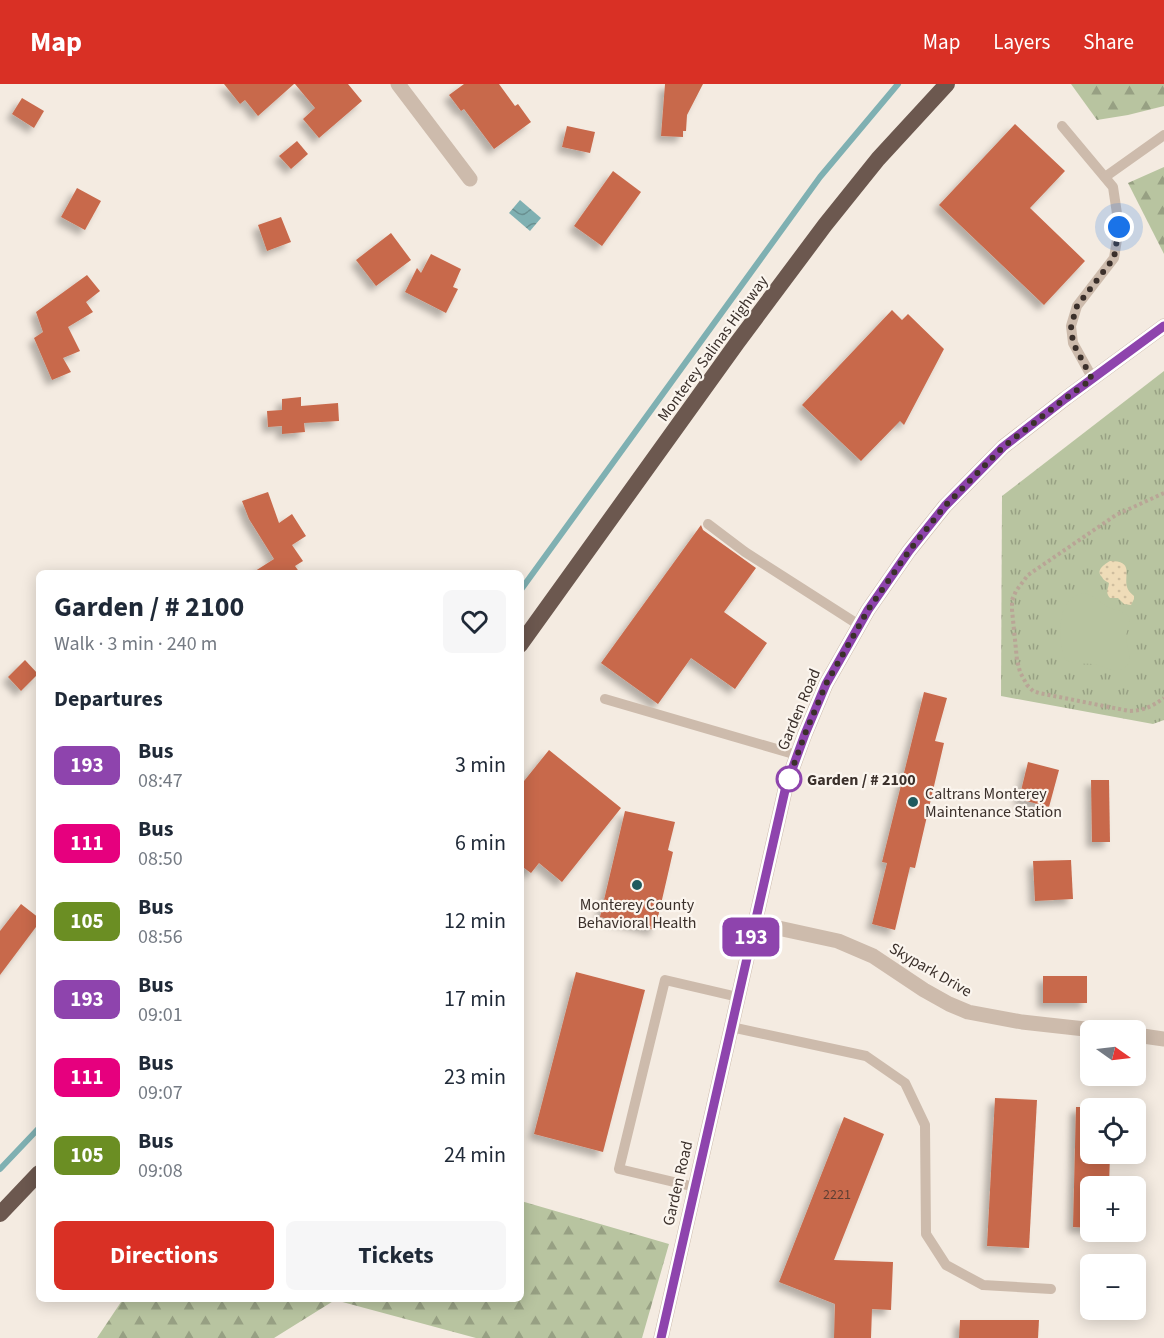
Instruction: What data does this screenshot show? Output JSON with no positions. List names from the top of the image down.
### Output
{
  "streets": {
    "highway": ["Monterey Salinas Highway"],
    "street": ["Garden Road", "Skypark Drive"]
  },
  "crossings": [
    ["Garden Road", "Skypark Drive"]
  ],
  "places": ["Garden / # 2100", "Caltrans Monterey Maintenance Station", "Monterey County Behavioral Health"],
  "lines": ["bus line 193"],
  "house_numbers": ["2221"],
  "north": "right",
  "page": {
    "header": "Map",
    "nav": ["Map", "Layers", "Share"],
    "on_map": "193",
    "heading": [
      ["Garden / # 2100", "Walk · 3 min · 240 m"],
      "Departures"
    ],
    "list": [
      {
        "mark": "193",
        "name": "Bus",
        "note": "08:47",
        "value": "3 min"
      },
      {
        "mark": "111",
        "name": "Bus",
        "note": "08:50",
        "value": "6 min"
      },
      {
        "mark": "105",
        "name": "Bus",
        "note": "08:56",
        "value": "12 min"
      },
      {
        "mark": "193",
        "name": "Bus",
        "note": "09:01",
        "value": "17 min"
      },
      {
        "mark": "111",
        "name": "Bus",
        "note": "09:07",
        "value": "23 min"
      },
      {
        "mark": "105",
        "name": "Bus",
        "note": "09:08",
        "value": "24 min"
      }
    ],
    "map_buttons": ["+", "−"],
    "buttons": ["Directions", "Tickets"]
  }
}
